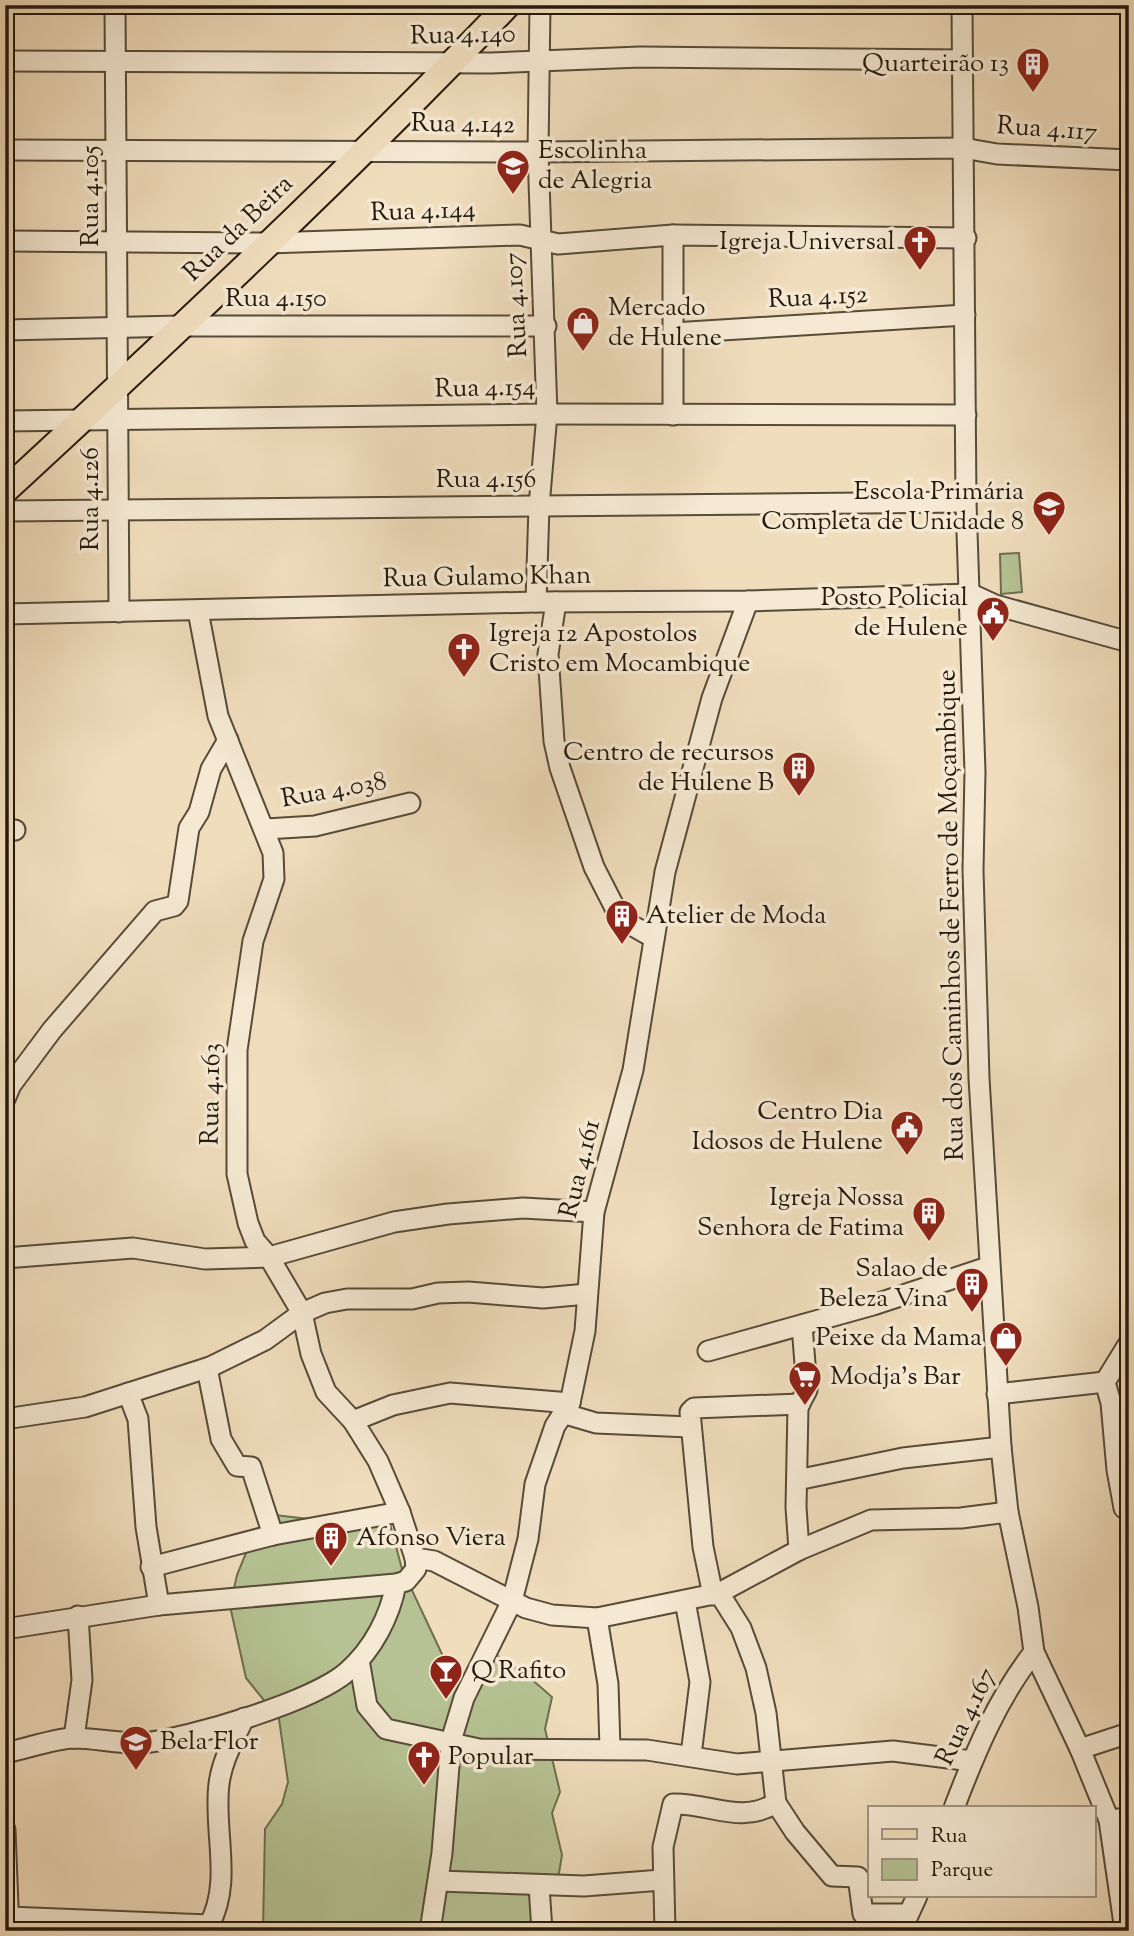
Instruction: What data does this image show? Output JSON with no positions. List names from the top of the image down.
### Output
{
  "streets": {
    "main road": ["Rua da Beira"],
    "street": [
      "Rua 4.140",
      "Rua 4.142",
      "Rua 4.117",
      "Rua 4.105",
      "Rua 4.144",
      "Rua 4.152",
      "Rua 4.150",
      "Rua 4.107",
      "Rua 4.154",
      "Rua 4.156",
      "Rua 4.126",
      "Rua Gulamo Khan",
      "Rua 4.038",
      "Rua dos Caminhos de Ferro de Moçambique",
      "Rua 4.163",
      "Rua 4.161",
      "Rua 4.167"
    ]
  },
  "crossings": [
    ["Rua 4.140", "Rua 4.105"],
    ["Rua 4.140", "Rua da Beira"],
    ["Rua 4.140", "Rua 4.107"],
    ["Rua 4.140", "Rua dos Caminhos de Ferro de Moçambique"],
    ["Rua 4.142", "Rua 4.117"],
    ["Rua 4.142", "Rua 4.105"],
    ["Rua 4.142", "Rua da Beira"],
    ["Rua 4.142", "Rua 4.107"],
    ["Rua 4.142", "Rua dos Caminhos de Ferro de Moçambique"],
    ["Rua 4.117", "Rua dos Caminhos de Ferro de Moçambique"],
    ["Rua 4.105", "Rua 4.144"],
    ["Rua 4.105", "Rua da Beira"],
    ["Rua 4.105", "Rua 4.150"],
    ["Rua 4.105", "Rua 4.126"],
    ["Rua 4.144", "Rua da Beira"],
    ["Rua 4.144", "Rua 4.107"],
    ["Rua 4.144", "Rua dos Caminhos de Ferro de Moçambique"],
    ["Rua da Beira", "Rua 4.150"],
    ["Rua da Beira", "Rua 4.154"],
    ["Rua da Beira", "Rua 4.126"],
    ["Rua 4.152", "Rua dos Caminhos de Ferro de Moçambique"],
    ["Rua 4.150", "Rua 4.107"],
    ["Rua 4.107", "Rua 4.154"],
    ["Rua 4.107", "Rua 4.156"],
    ["Rua 4.107", "Rua Gulamo Khan"],
    ["Rua 4.107", "Rua 4.161"],
    ["Rua 4.154", "Rua 4.126"],
    ["Rua 4.154", "Rua dos Caminhos de Ferro de Moçambique"],
    ["Rua 4.156", "Rua 4.126"],
    ["Rua 4.156", "Rua dos Caminhos de Ferro de Moçambique"],
    ["Rua 4.126", "Rua Gulamo Khan"],
    ["Rua Gulamo Khan", "Rua dos Caminhos de Ferro de Moçambique"],
    ["Rua Gulamo Khan", "Rua 4.163"],
    ["Rua Gulamo Khan", "Rua 4.161"],
    ["Rua 4.038", "Rua 4.163"],
    ["Rua dos Caminhos de Ferro de Moçambique", "Rua 4.167"]
  ],
  "places": {
    "building": [
      "Quarteirão 13",
      "Centro de recursos de Hulene B",
      "Atelier de Moda",
      "Igreja Nossa Senhora de Fatima",
      "Salao de Beleza Vina",
      "Afonso Viera"
    ],
    "school or university": ["Escolinha de Alegria", "Escola Primária Completa de Unidade 8", "Bela Flor"],
    "church": ["Igreja Universal", "Igreja 12 Apostolos Cristo em Mocambique", "Popular"],
    "shop": ["Mercado de Hulene", "Peixe da Mama"],
    "public building": ["Posto Policial de Hulene", "Centro Dia Idosos de Hulene"],
    "supermarket": ["Modja's Bar"],
    "bar": ["Q Rafito"]
  },
  "legend": ["Rua", "Parque"]
}
